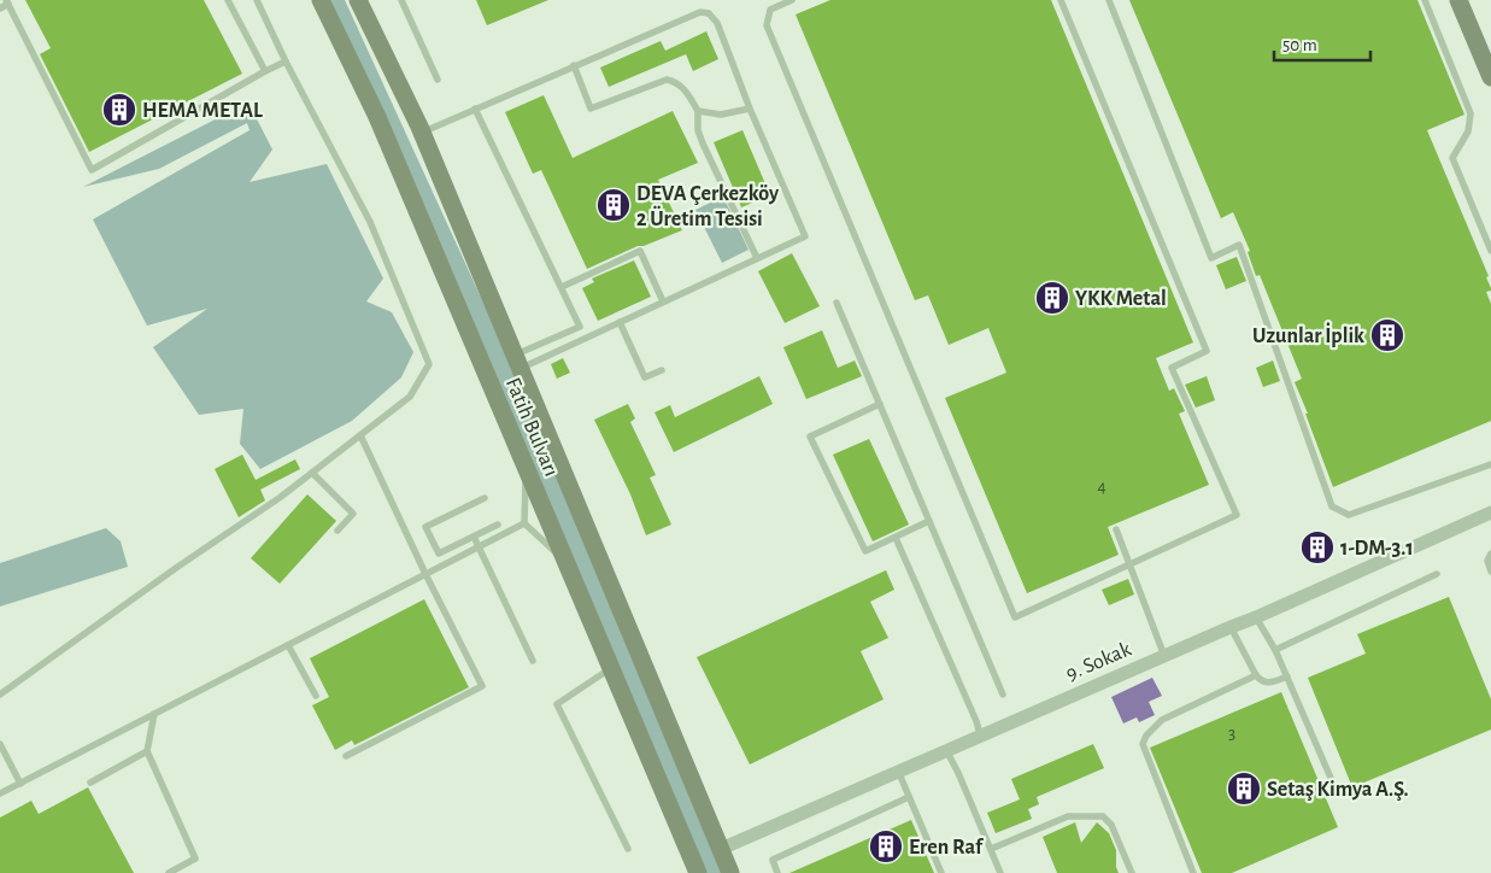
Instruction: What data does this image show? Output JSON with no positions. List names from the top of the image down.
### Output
{
  "streets": {
    "main road": ["Fatih Bulvarı"],
    "street": ["9. Sokak"]
  },
  "crossings": [
    ["Fatih Bulvarı", "9. Sokak"]
  ],
  "places": {
    "building": [
      "HEMA METAL",
      "DEVA Çerkezköy 2 Üretim Tesisi",
      "YKK Metal",
      "Uzunlar İplik",
      "1-DM-3.1",
      "Setaş Kimya A.Ş.",
      "Eren Raf"
    ]
  },
  "house_numbers": ["4", "3"],
  "scale_bar": "50 m"
}
